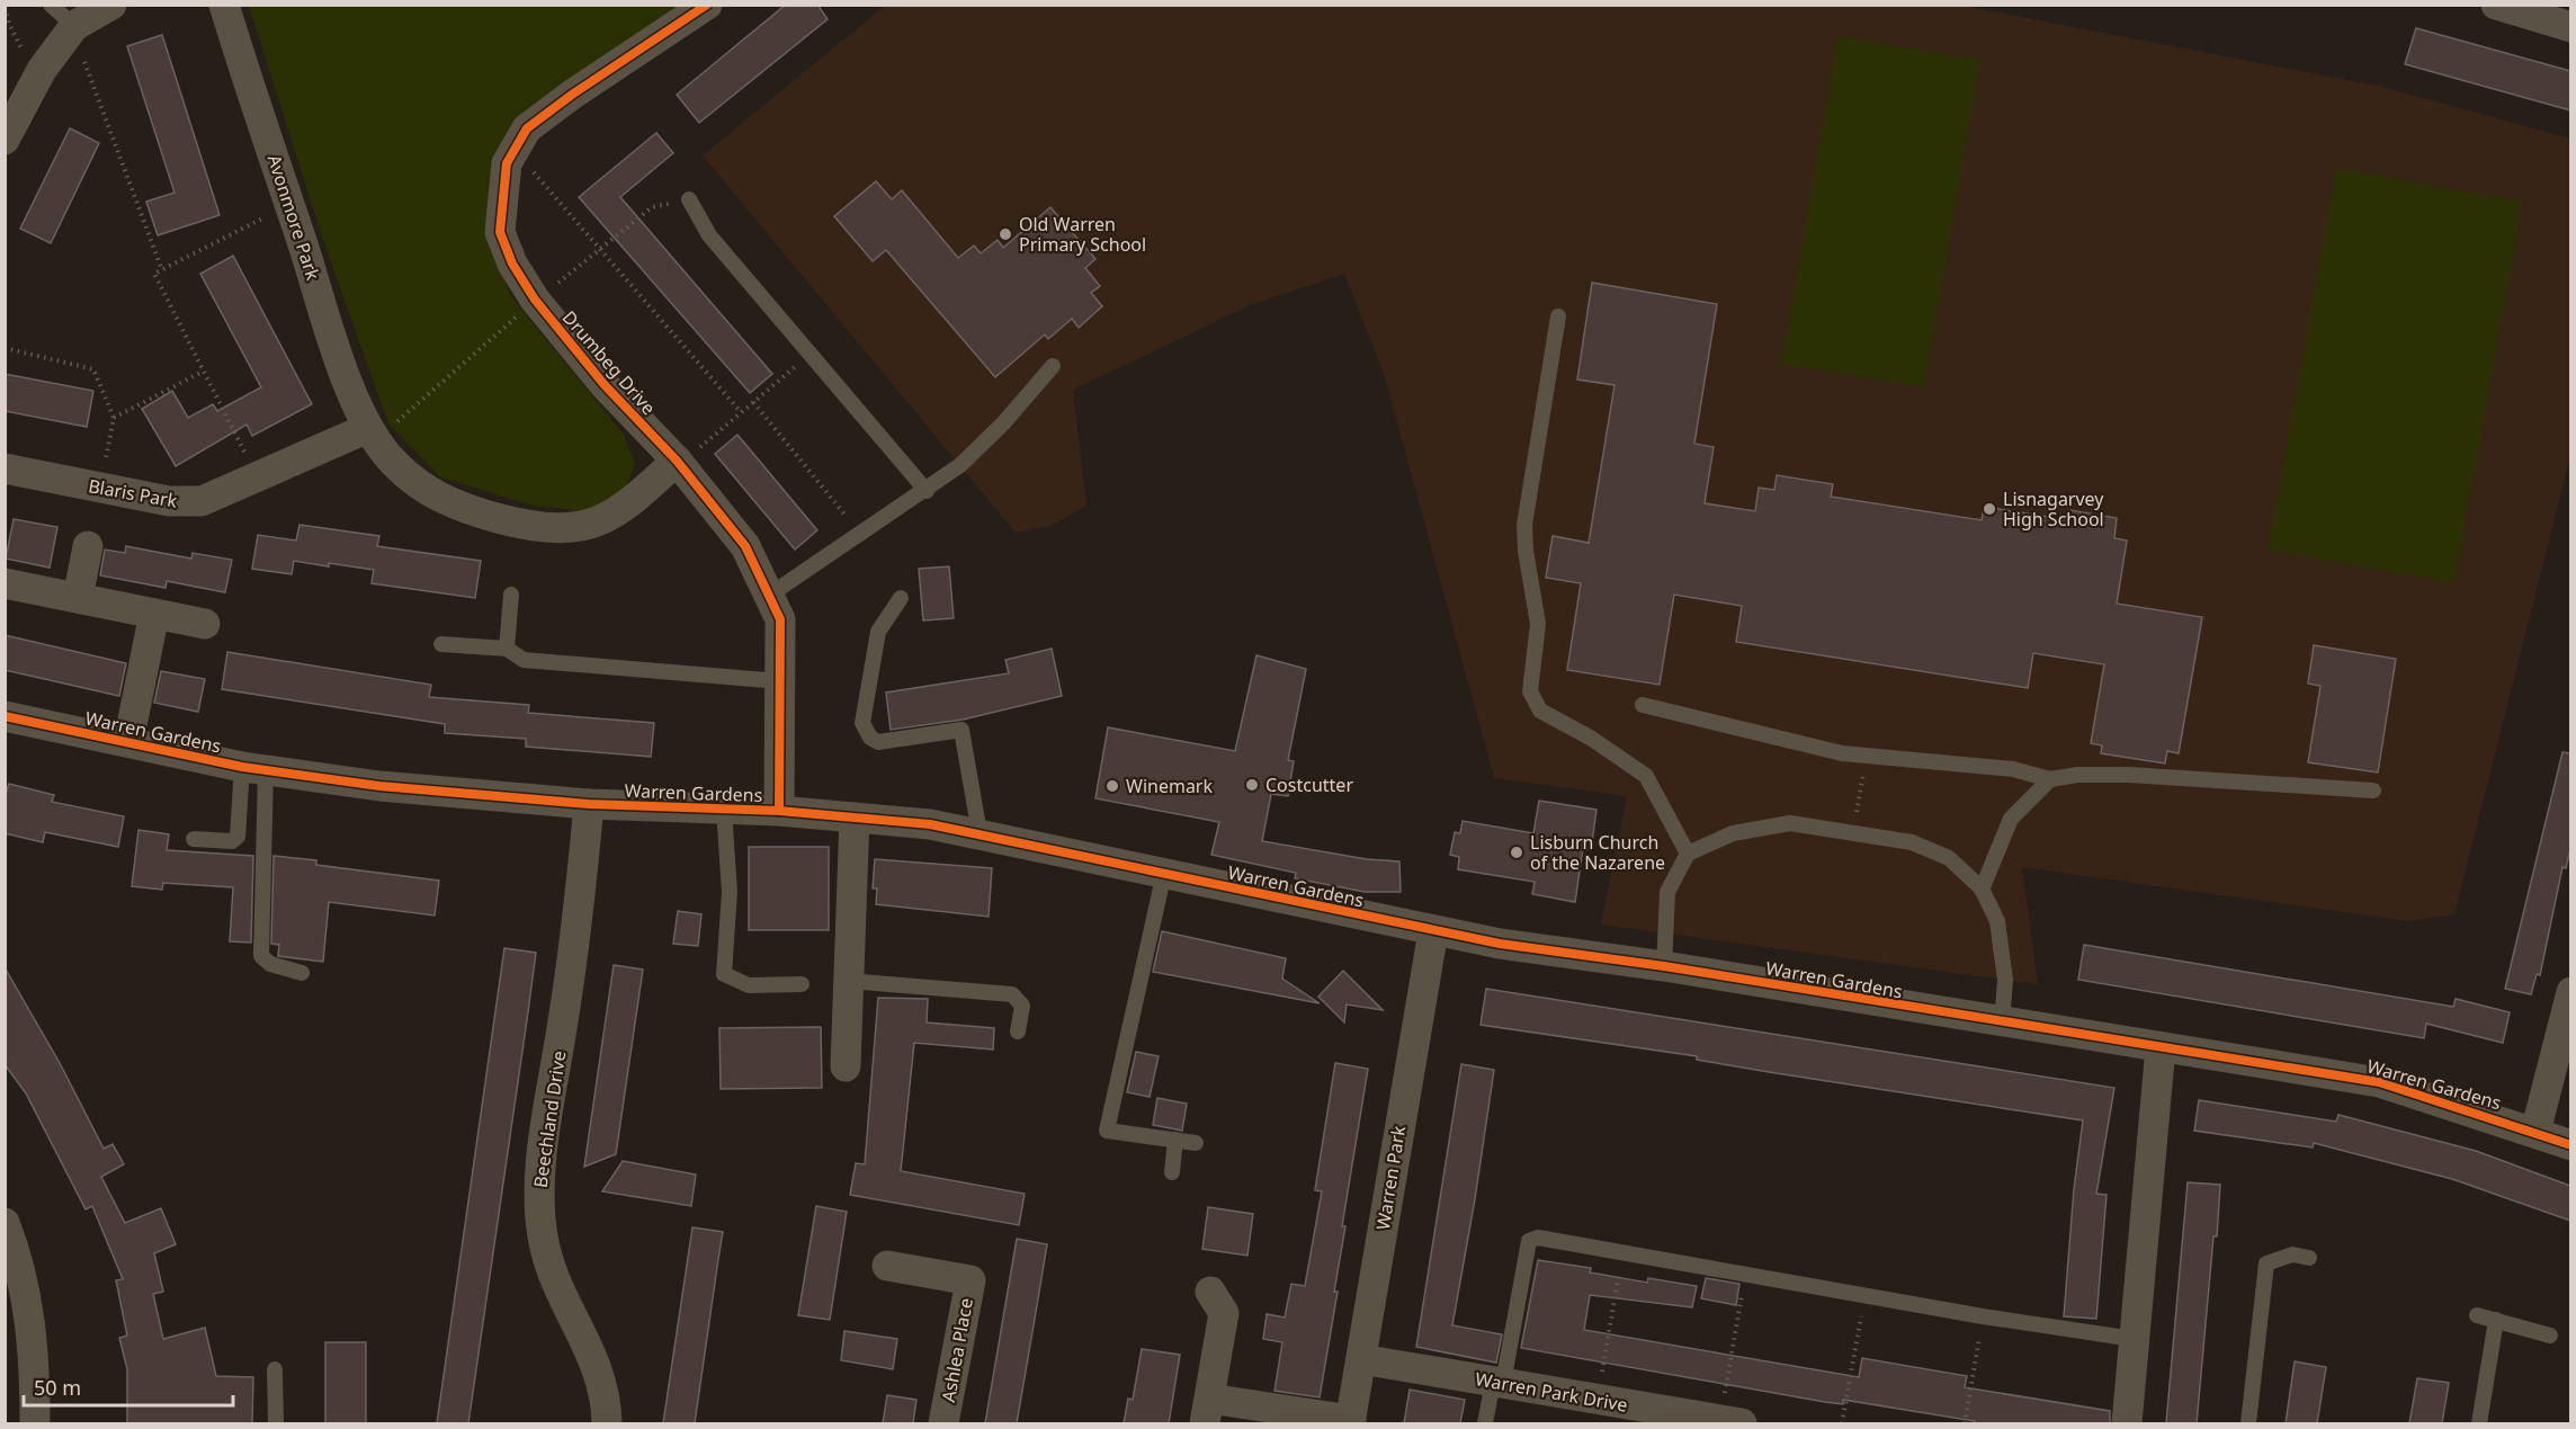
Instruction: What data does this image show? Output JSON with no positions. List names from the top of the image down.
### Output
{
  "streets": {
    "street": [
      "Avonmore Park",
      "Drumbeg Drive",
      "Blaris Park",
      "Warren Gardens",
      "Beechland Drive",
      "Warren Park",
      "Ashlea Place",
      "Warren Park Drive"
    ]
  },
  "crossings": [
    ["Avonmore Park", "Drumbeg Drive"],
    ["Avonmore Park", "Blaris Park"],
    ["Drumbeg Drive", "Warren Gardens"],
    ["Warren Gardens", "Beechland Drive"],
    ["Warren Gardens", "Warren Park"],
    ["Warren Park", "Warren Park Drive"]
  ],
  "places": [
    "Old Warren Primary School",
    "Lisnagarvey High School",
    "Costcutter",
    "Winemark",
    "Lisburn Church of the Nazarene"
  ],
  "scale_bar": "50 m"
}
